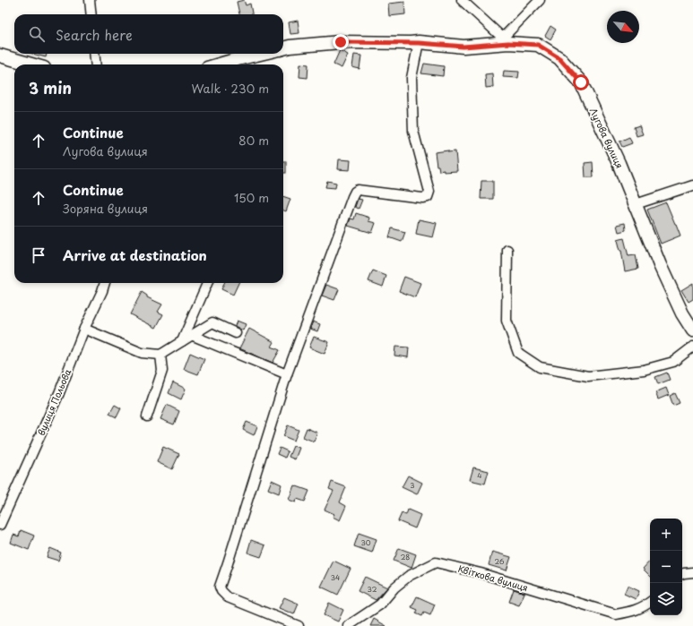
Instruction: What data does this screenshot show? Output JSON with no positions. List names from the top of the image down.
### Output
{
  "streets": {
    "street": ["Лугова вулиця", "вулиця Польова", "Квіткова вулиця"]
  },
  "house_numbers": [
    "4",
    "3",
    "30",
    "28",
    "26",
    "34",
    "32"
  ],
  "north": "bottom right",
  "page": {
    "search": "Search here",
    "heading": ["3 min", "Walk · 230 m"],
    "list": [
      ["Continue", "Лугова вулиця", "80 m"],
      ["Continue", "Зоряна вулиця", "150 m"],
      "Arrive at destination"
    ],
    "map_buttons": ["+", "−"]
  }
}
